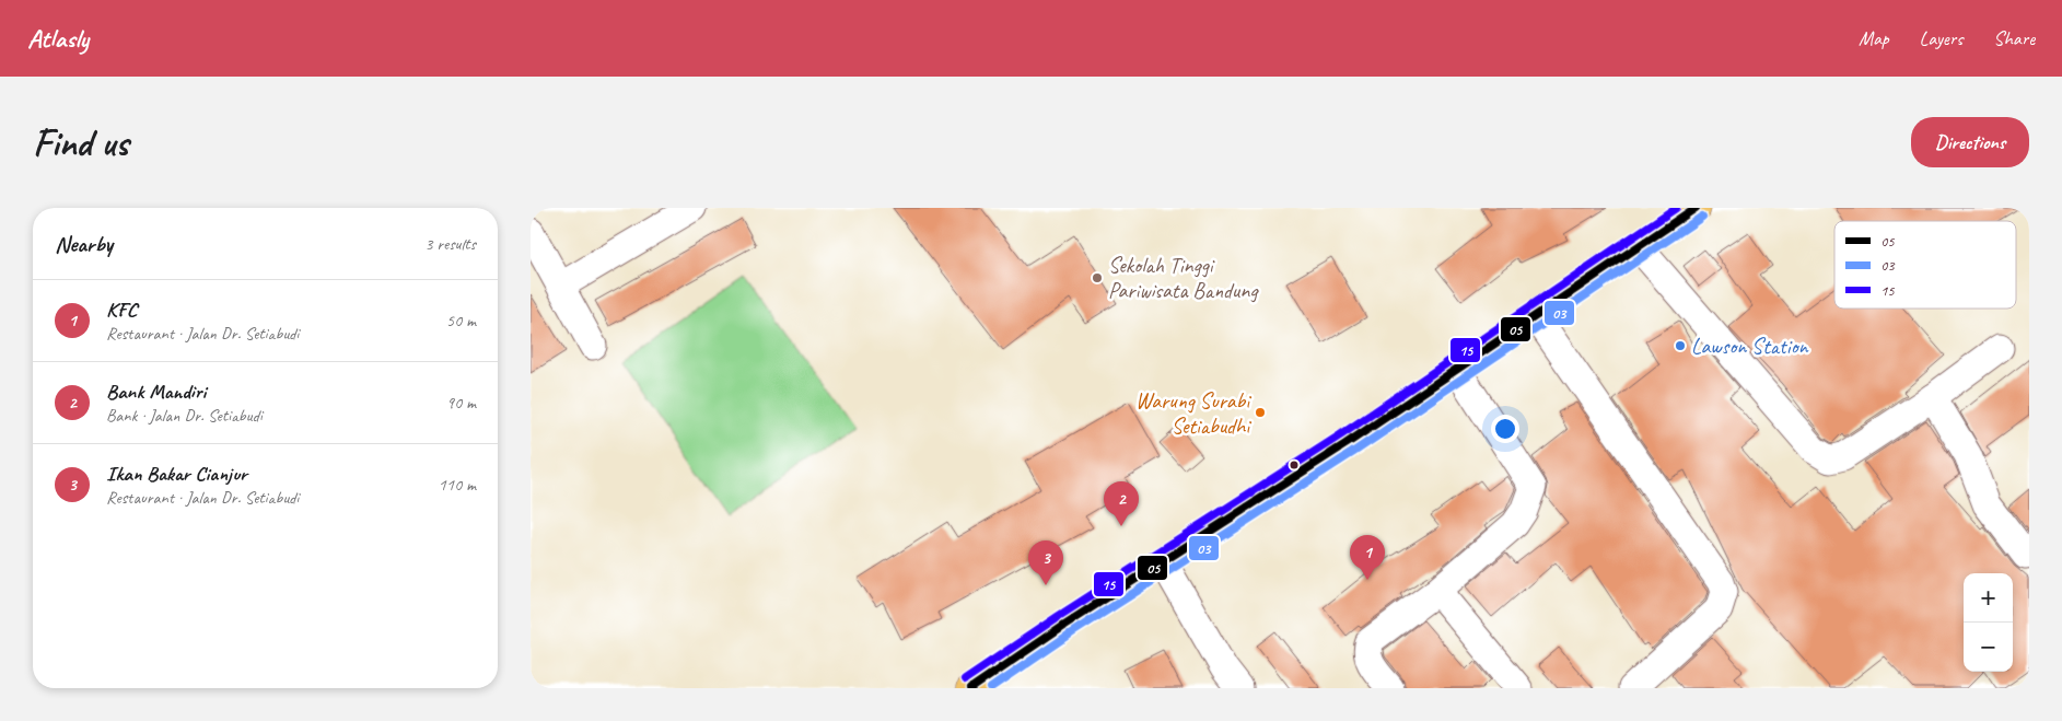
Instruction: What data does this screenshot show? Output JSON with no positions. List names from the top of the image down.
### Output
{
  "places": ["Sekolah Tinggi Pariwisata Bandung", "Lawson Station", "Warung Surabi Setiabudhi"],
  "lines": ["transit line 05", "transit line 15", "transit line 03"],
  "legend": ["05", "03", "15"],
  "page": {
    "header": "Atlasly",
    "nav": ["Map", "Layers", "Share"],
    "buttons": "Directions",
    "title": "Find us",
    "heading": ["Nearby", "3 results"],
    "list": [
      {
        "mark": "1",
        "name": "KFC",
        "note": "Restaurant · Jalan Dr. Setiabudi",
        "value": "50 m"
      },
      {
        "mark": "2",
        "name": "Bank Mandiri",
        "note": "Bank · Jalan Dr. Setiabudi",
        "value": "90 m"
      },
      {
        "mark": "3",
        "name": "Ikan Bakar Cianjur",
        "note": "Restaurant · Jalan Dr. Setiabudi",
        "value": "110 m"
      }
    ],
    "pins": ["2", "1", "3"],
    "map_buttons": ["+", "−"]
  }
}
